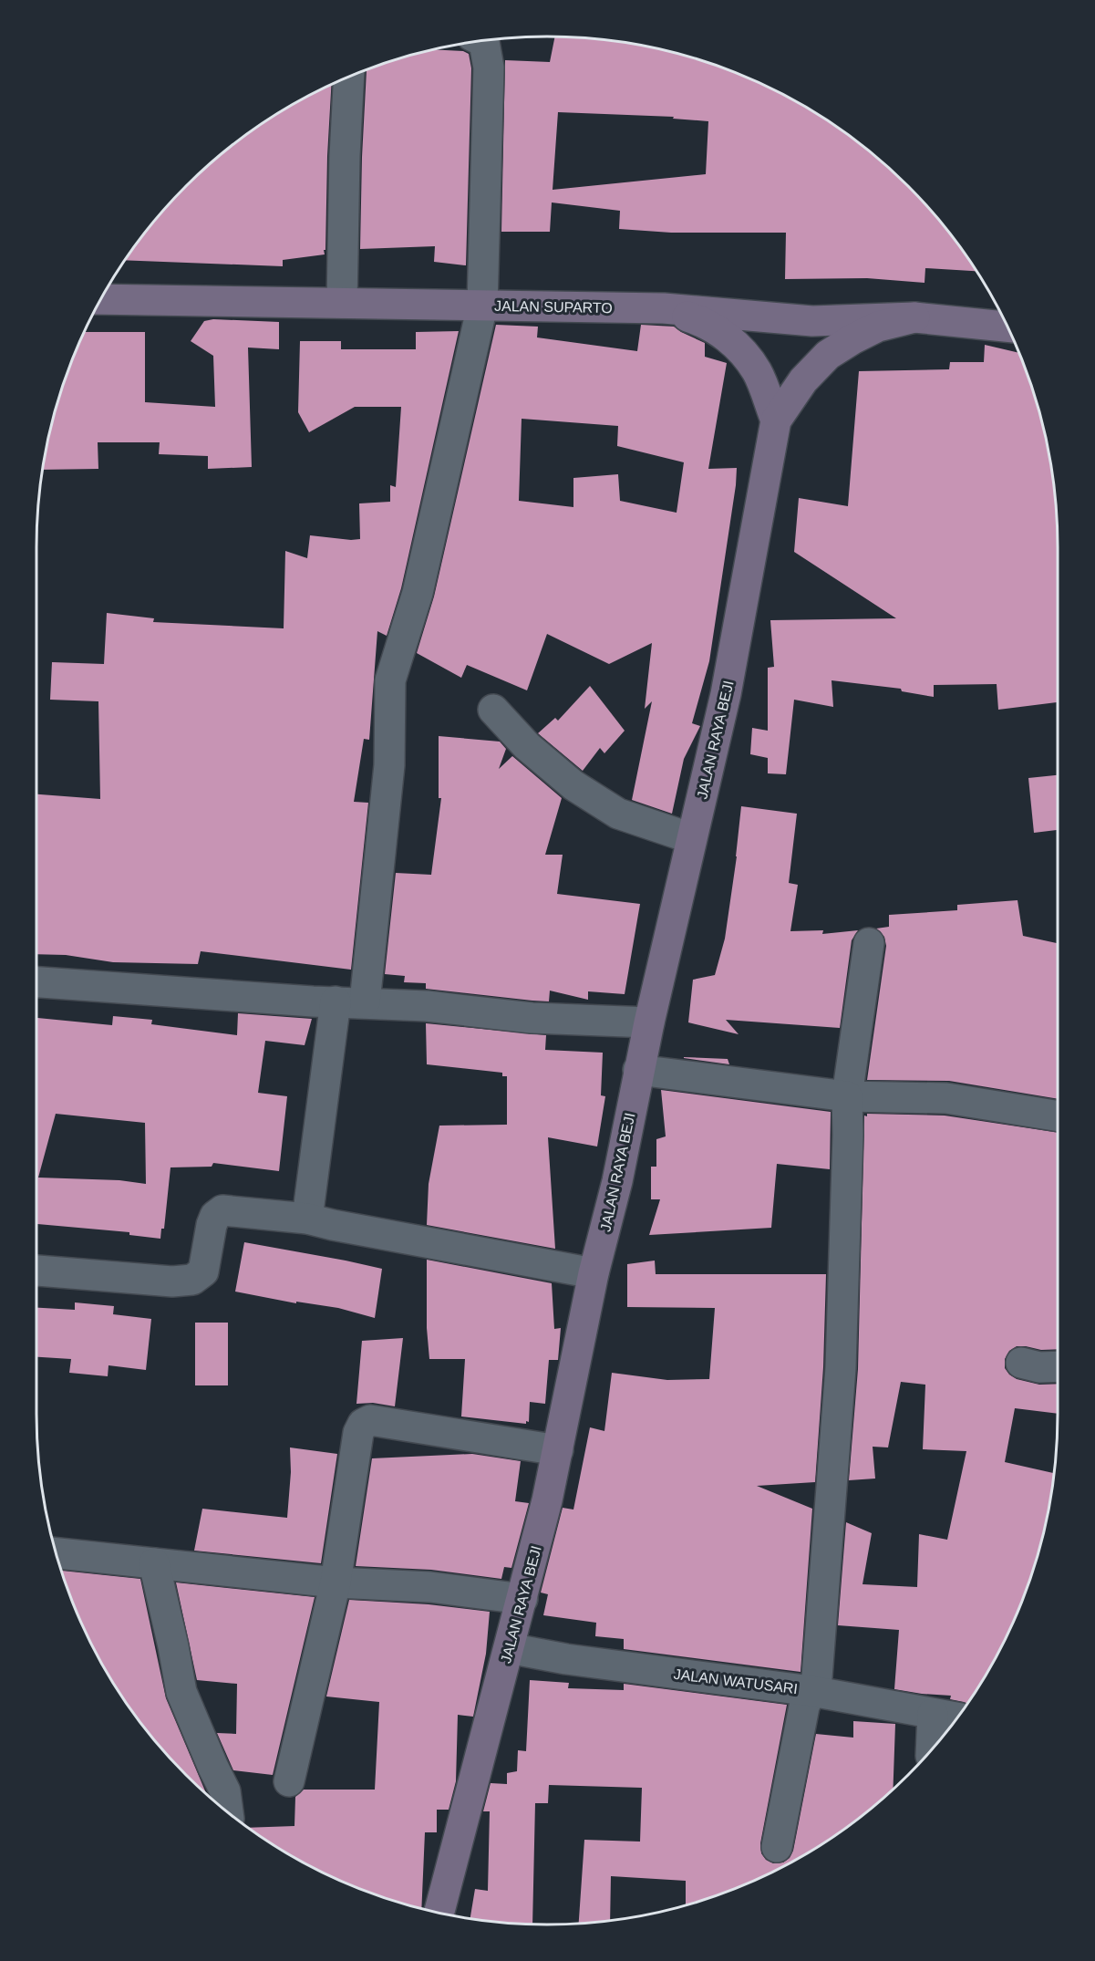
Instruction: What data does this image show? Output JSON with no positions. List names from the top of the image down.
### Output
{
  "streets": {
    "street": ["JALAN SUPARTO", "JALAN RAYA BEJI", "JALAN WATUSARI"]
  },
  "crossings": [
    ["JALAN RAYA BEJI", "JALAN WATUSARI"]
  ]
}
